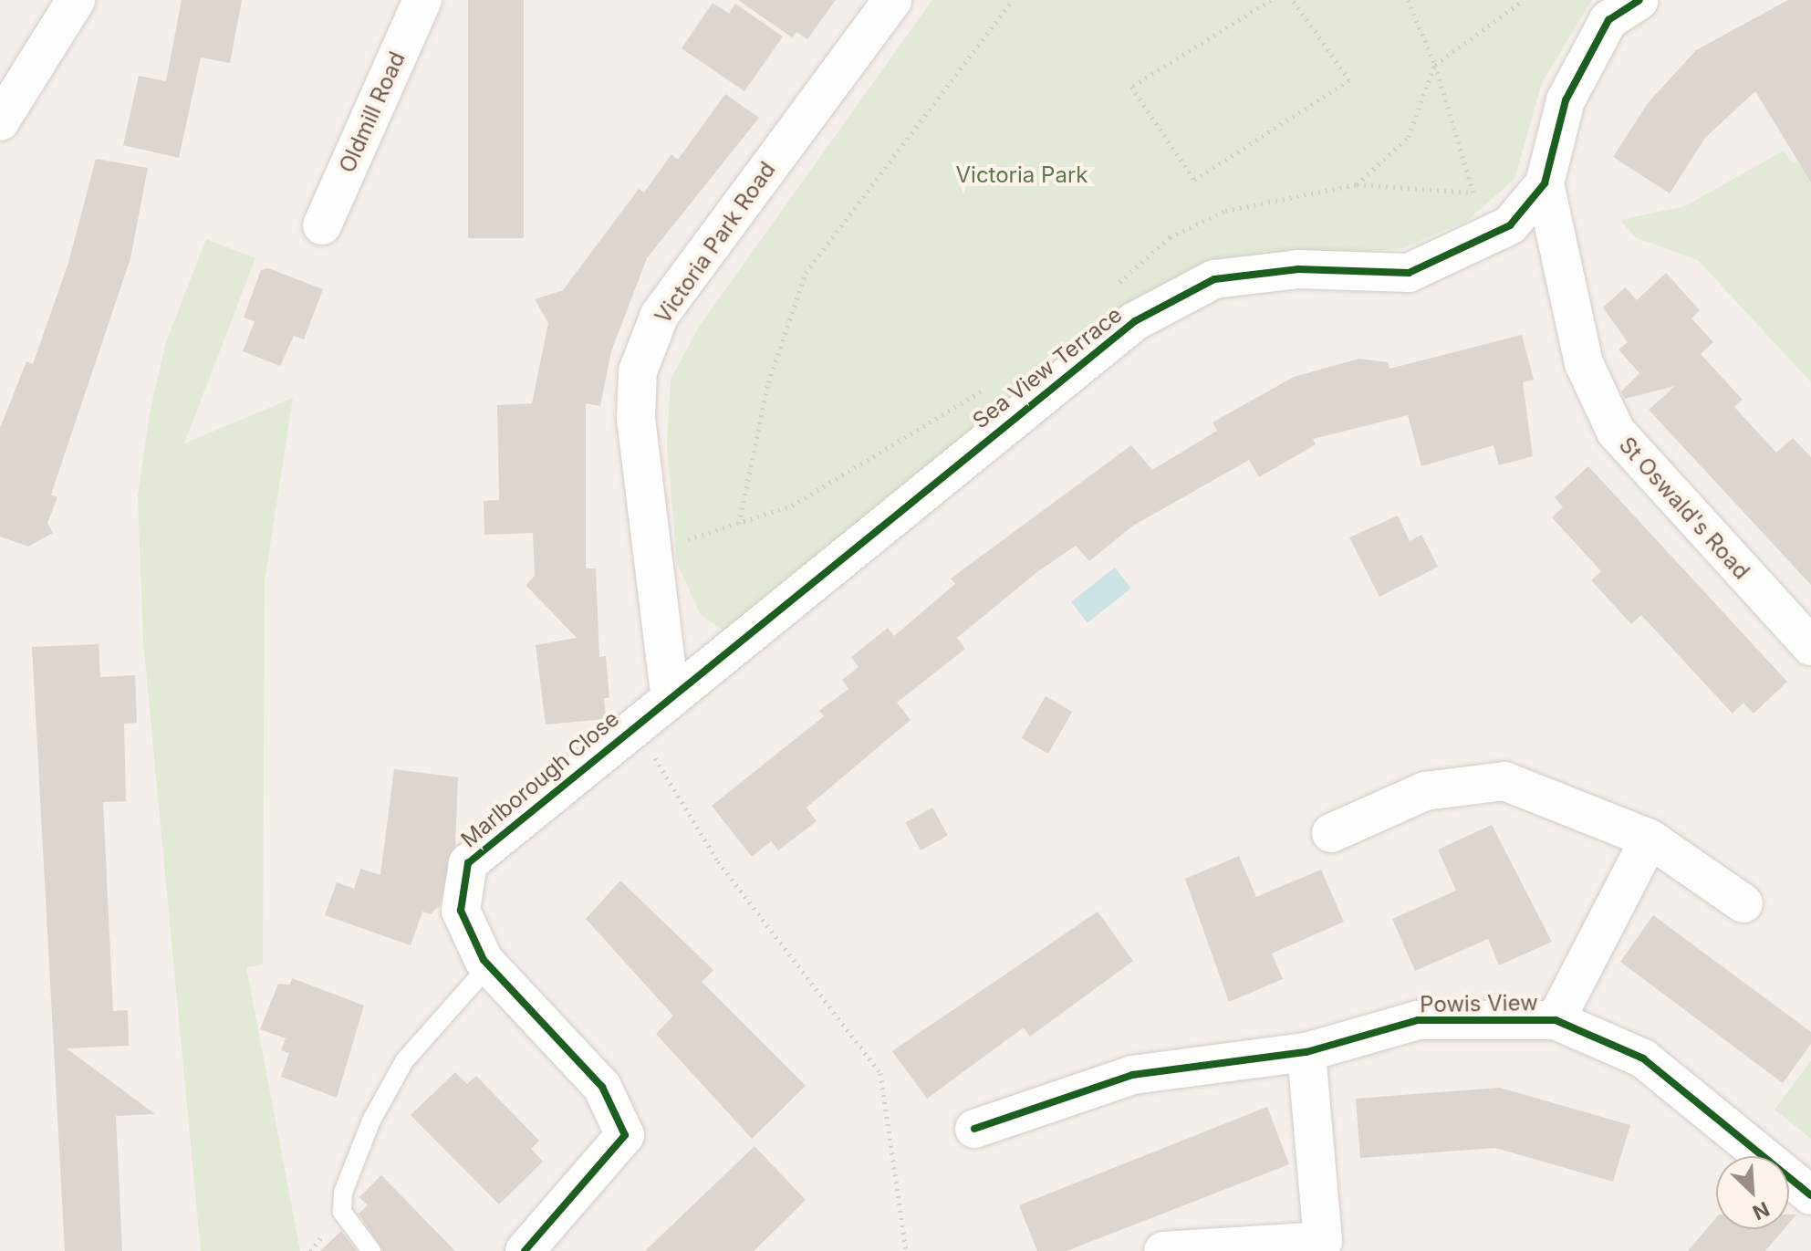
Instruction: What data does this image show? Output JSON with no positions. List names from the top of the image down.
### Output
{
  "streets": {
    "street": [
      "Oldmill Road",
      "Victoria Park Road",
      "Sea View Terrace",
      "St Oswald's Road",
      "Marlborough Close",
      "Powis View"
    ]
  },
  "crossings": [
    ["Victoria Park Road", "Sea View Terrace"],
    ["Victoria Park Road", "Marlborough Close"],
    ["Sea View Terrace", "St Oswald's Road"],
    ["Sea View Terrace", "Marlborough Close"]
  ],
  "parks": ["Victoria Park"],
  "north": "bottom right"
}
